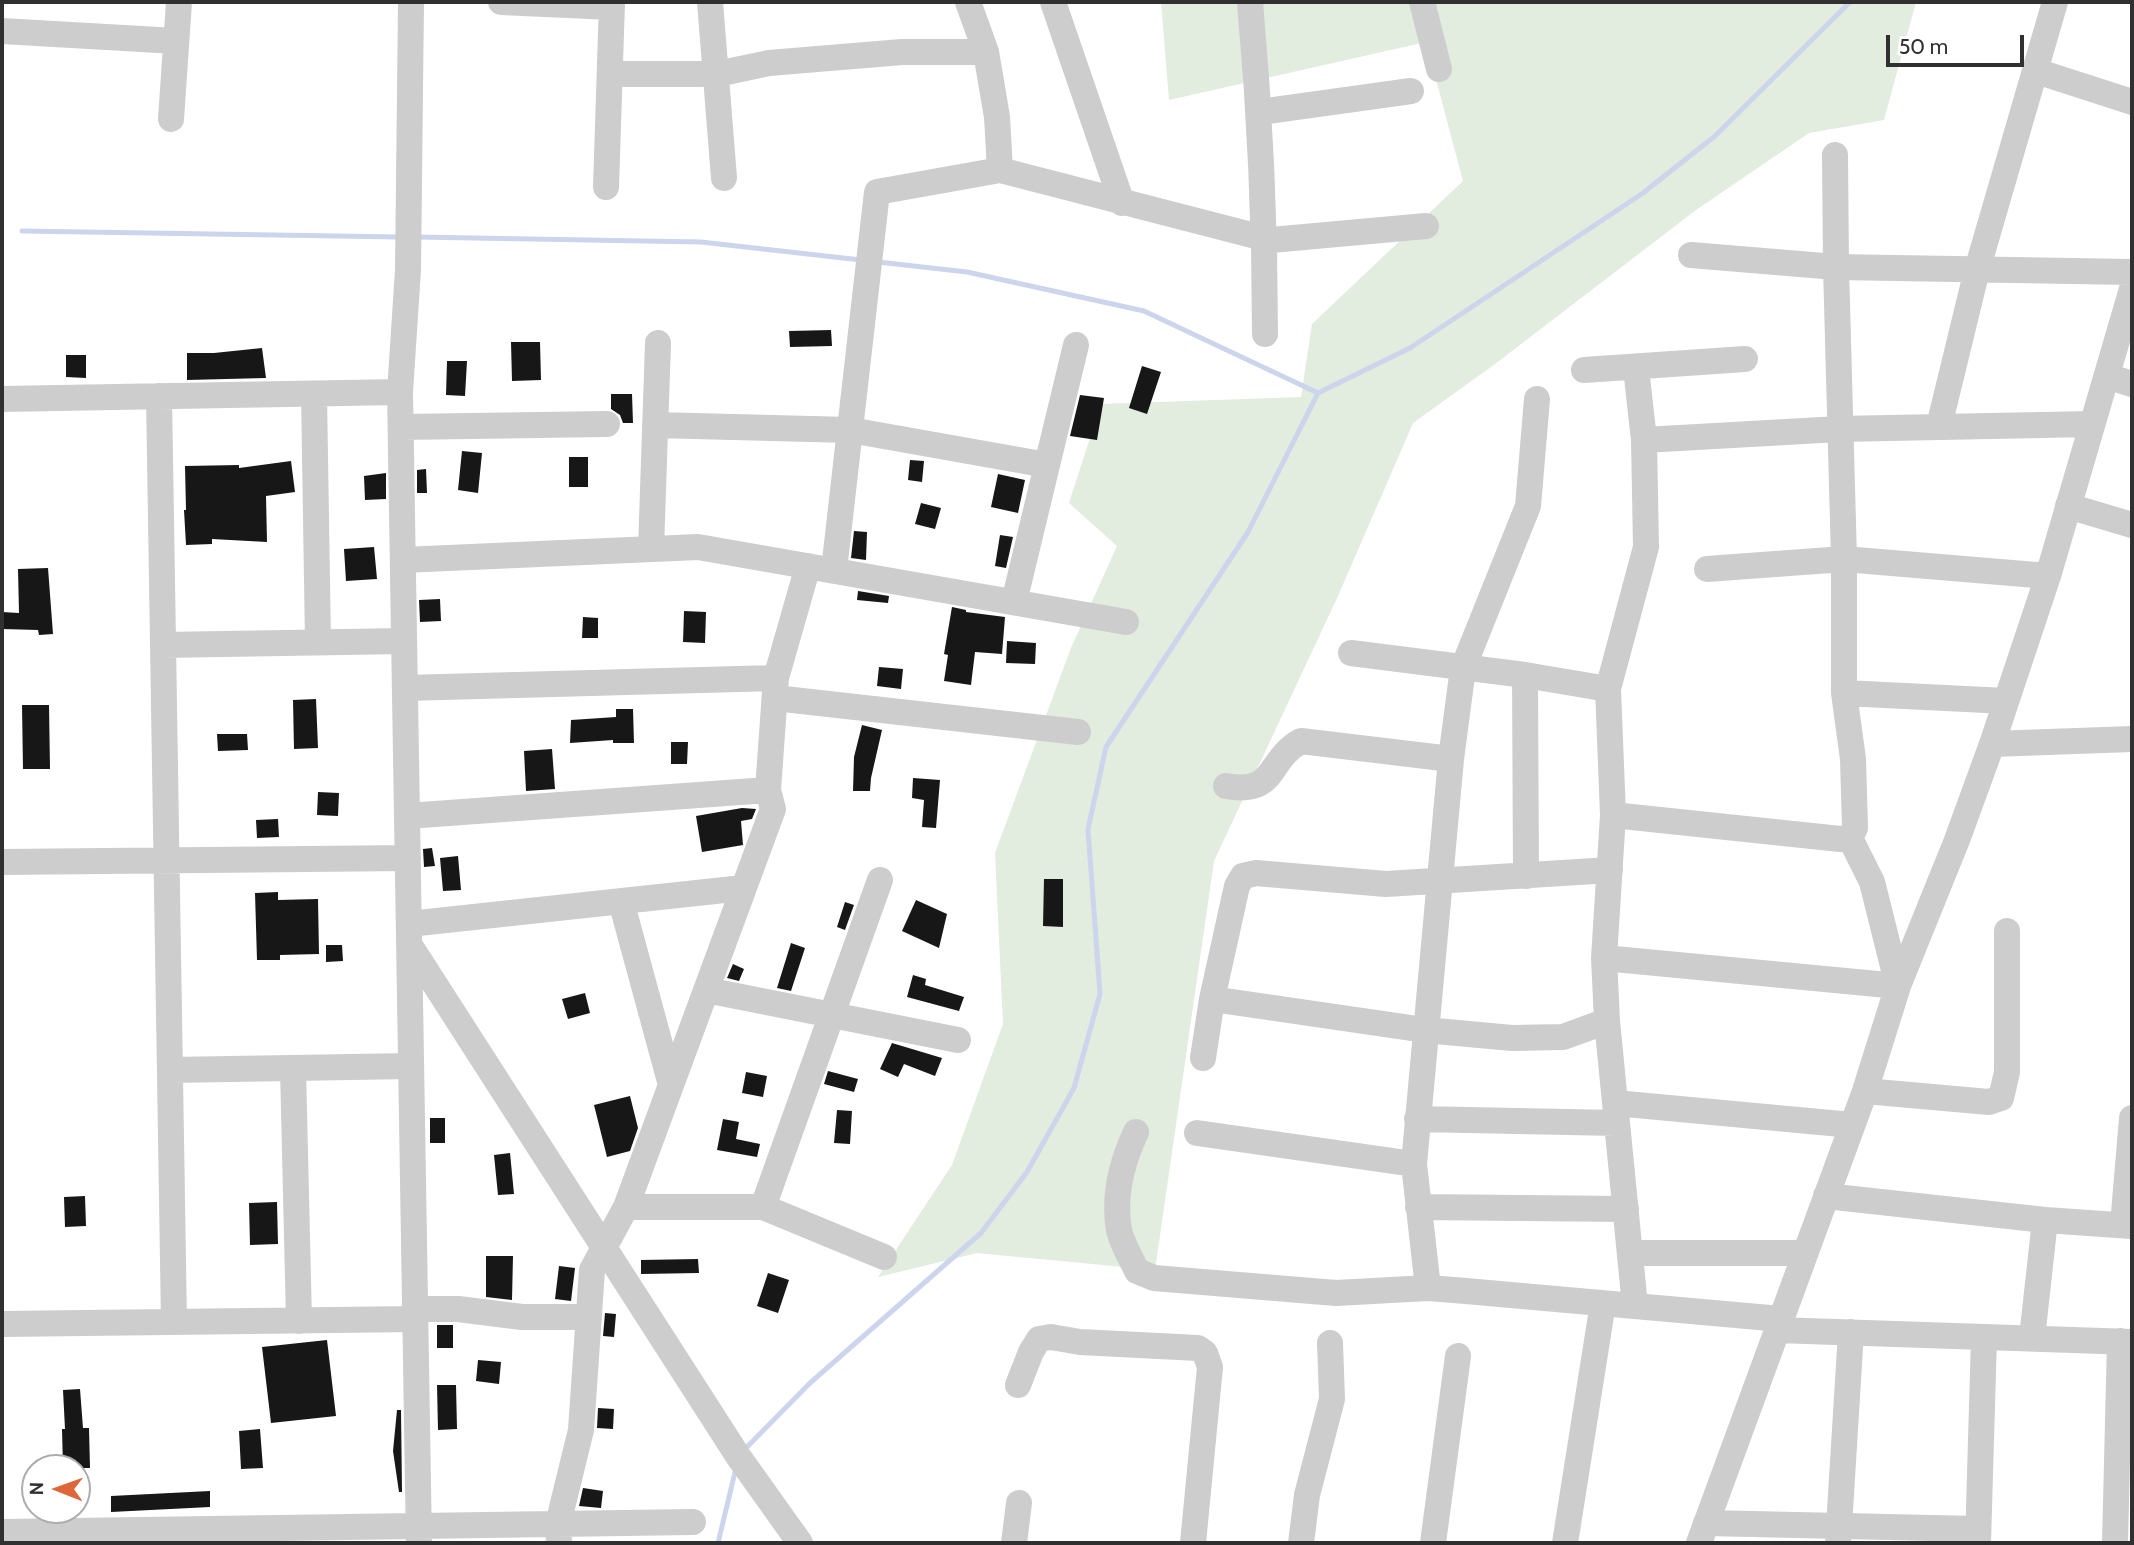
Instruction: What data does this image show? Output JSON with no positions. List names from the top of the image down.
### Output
{
  "scale_bar": "50 m",
  "north": "left"
}
